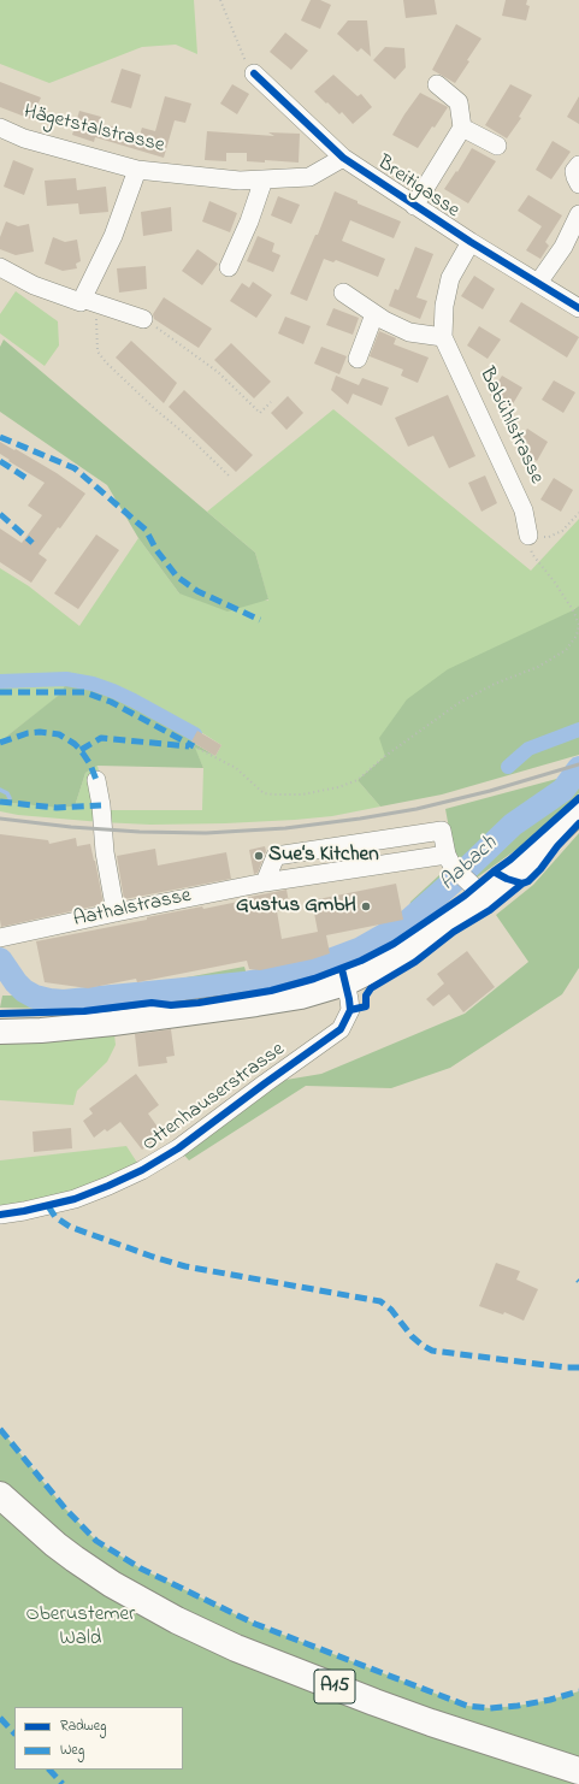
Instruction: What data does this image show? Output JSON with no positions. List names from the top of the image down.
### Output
{
  "streets": {
    "highway": ["A15"],
    "street": [
      "Hägetstalstrasse",
      "Breitigasse",
      "Babühlstrasse",
      "Aathalstrasse",
      "Ottenhauserstrasse"
    ]
  },
  "crossings": [
    ["Hägetstalstrasse", "Breitigasse"],
    ["Breitigasse", "Babühlstrasse"]
  ],
  "water": ["Aabach"],
  "parks": ["Oberustemer Wald"],
  "places": ["Sue‘s Kitchen", "Gustus GmbH"],
  "legend": ["Radweg", "Weg"]
}
